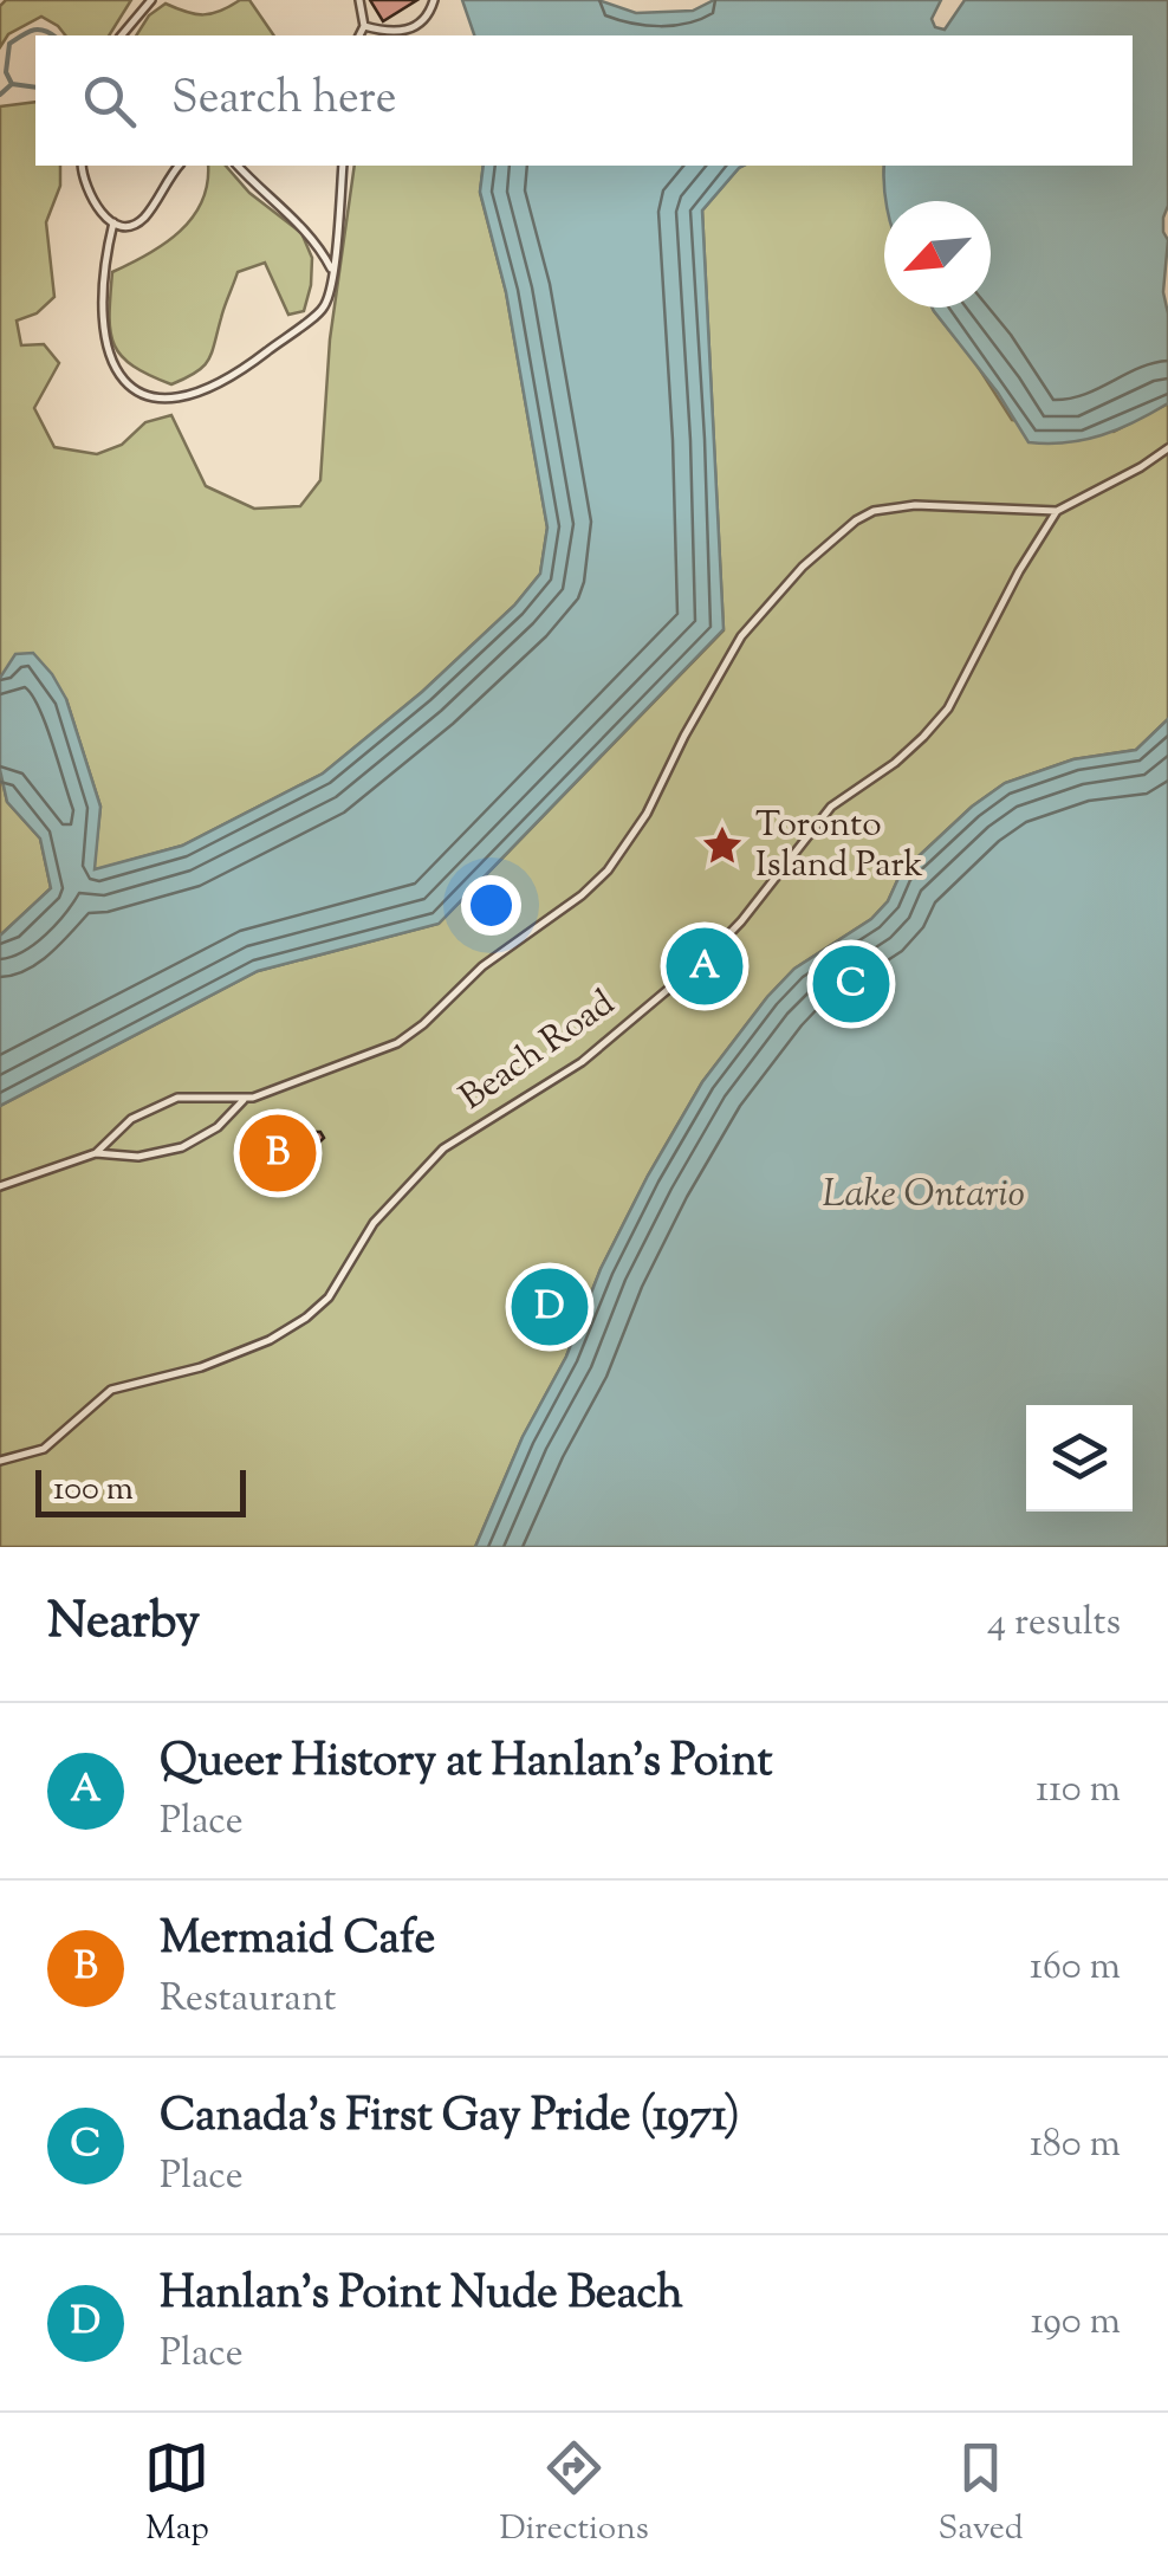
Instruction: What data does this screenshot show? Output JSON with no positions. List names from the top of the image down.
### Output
{
  "streets": {
    "lane": ["Beach Road"]
  },
  "water": ["Lake Ontario"],
  "places": {
    "place": ["Toronto Island Park"]
  },
  "scale_bar": "100 m",
  "north": "bottom left",
  "page": {
    "search": "Search here",
    "pins": [
      "A",
      "C",
      "B",
      "D"
    ],
    "scale": "100 m",
    "heading": ["Nearby", "4 results"],
    "list": [
      {
        "mark": "A",
        "name": "Queer History at Hanlan's Point",
        "note": "Place",
        "value": "110 m"
      },
      {
        "mark": "B",
        "name": "Mermaid Cafe",
        "note": "Restaurant",
        "value": "160 m"
      },
      {
        "mark": "C",
        "name": "Canada's First Gay Pride (1971)",
        "note": "Place",
        "value": "180 m"
      },
      {
        "mark": "D",
        "name": "Hanlan's Point Nude Beach",
        "note": "Place",
        "value": "190 m"
      }
    ],
    "nav": ["Map", "Directions", "Saved"]
  }
}
